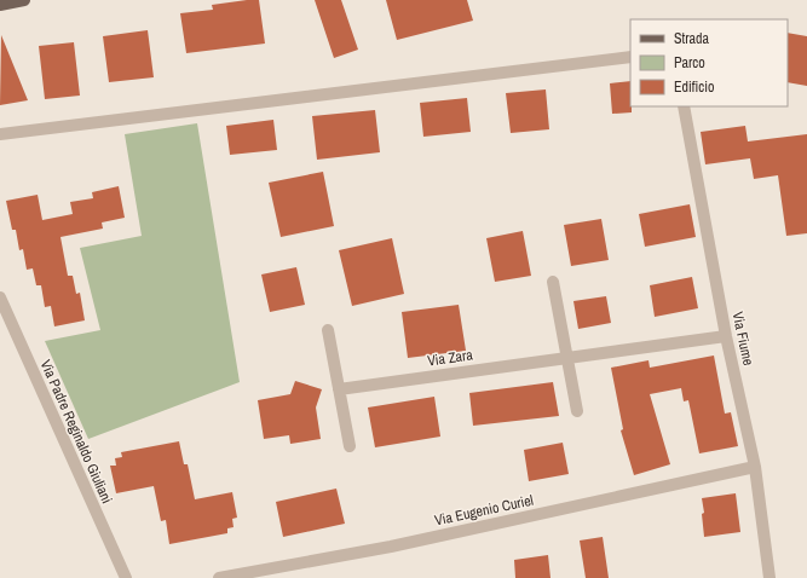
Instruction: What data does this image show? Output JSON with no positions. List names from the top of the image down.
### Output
{
  "streets": {
    "street": [
      "Via Fiume",
      "Via Zara",
      "Via Padre Reginaldo Giuliani",
      "Via Eugenio Curiel"
    ]
  },
  "crossings": [
    ["Via Fiume", "Via Zara"],
    ["Via Fiume", "Via Eugenio Curiel"]
  ],
  "legend": ["Strada", "Parco", "Edificio"]
}
